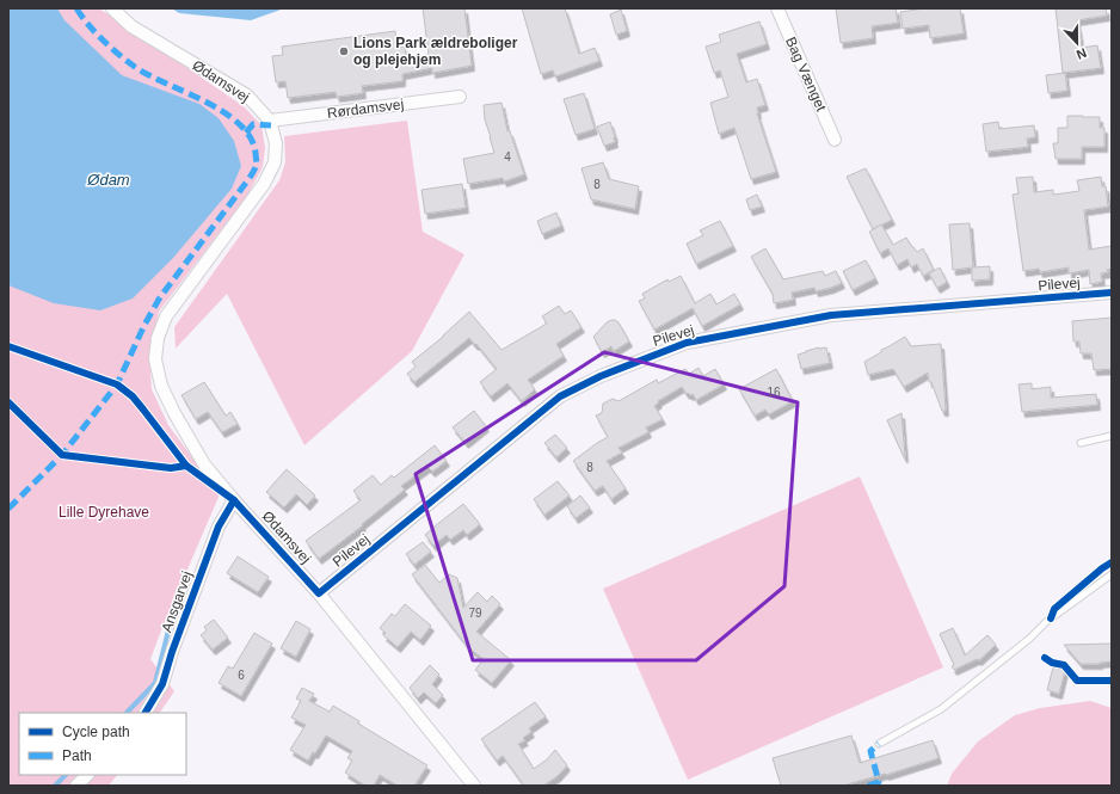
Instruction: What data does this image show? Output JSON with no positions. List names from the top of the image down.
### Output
{
  "streets": {
    "street": [
      "Bag Vænget",
      "Ødamsvej",
      "Rørdamsvej",
      "Pilevej",
      "Ansgarvej"
    ]
  },
  "crossings": [
    ["Ødamsvej", "Rørdamsvej"],
    ["Ødamsvej", "Pilevej"],
    ["Ødamsvej", "Ansgarvej"]
  ],
  "water": ["Ødam"],
  "parks": ["Lille Dyrehave"],
  "places": ["Lions Park ældreboliger og plejehjem"],
  "house_numbers": [
    "4",
    "8",
    "16",
    "8",
    "79",
    "6"
  ],
  "legend": ["Cycle path", "Path"],
  "north": "bottom"
}
